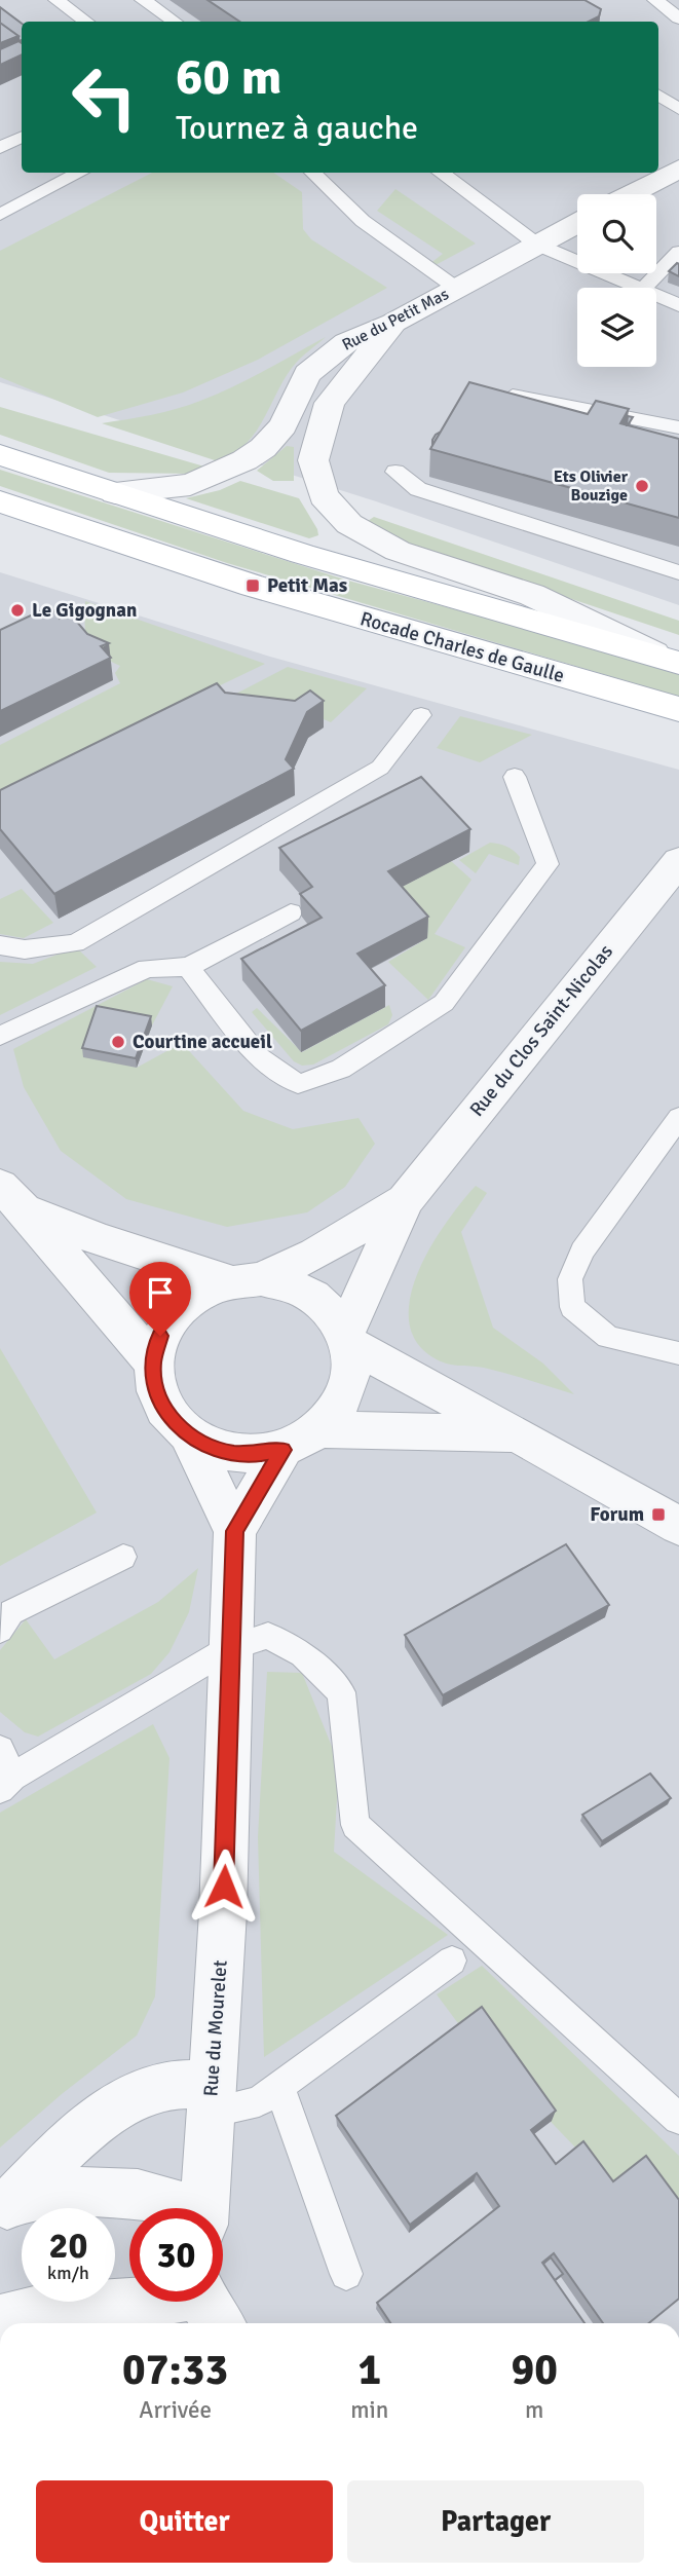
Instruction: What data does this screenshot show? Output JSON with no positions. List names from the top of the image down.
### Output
{
  "streets": {
    "main road": ["Rocade Charles de Gaulle"],
    "street": ["Rue du Petit Mas", "Rue du Clos Saint-Nicolas", "Rue du Mourelet"]
  },
  "crossings": [
    ["Rue du Clos Saint-Nicolas", "Rue du Mourelet"]
  ],
  "places": {
    "other": ["Ets Olivier Bouzige", "Le Gigognan", "Courtine accueil"],
    "transit": ["Petit Mas", "Forum"]
  },
  "page": {
    "turn": ["60 m", "Tournez à gauche"],
    "speed": "20 km/h",
    "limit": "30",
    "eta": [
      "07:33",
      "Arrivée",
      "1",
      "min",
      "90",
      "m"
    ],
    "buttons": ["Quitter", "Partager"]
  }
}
